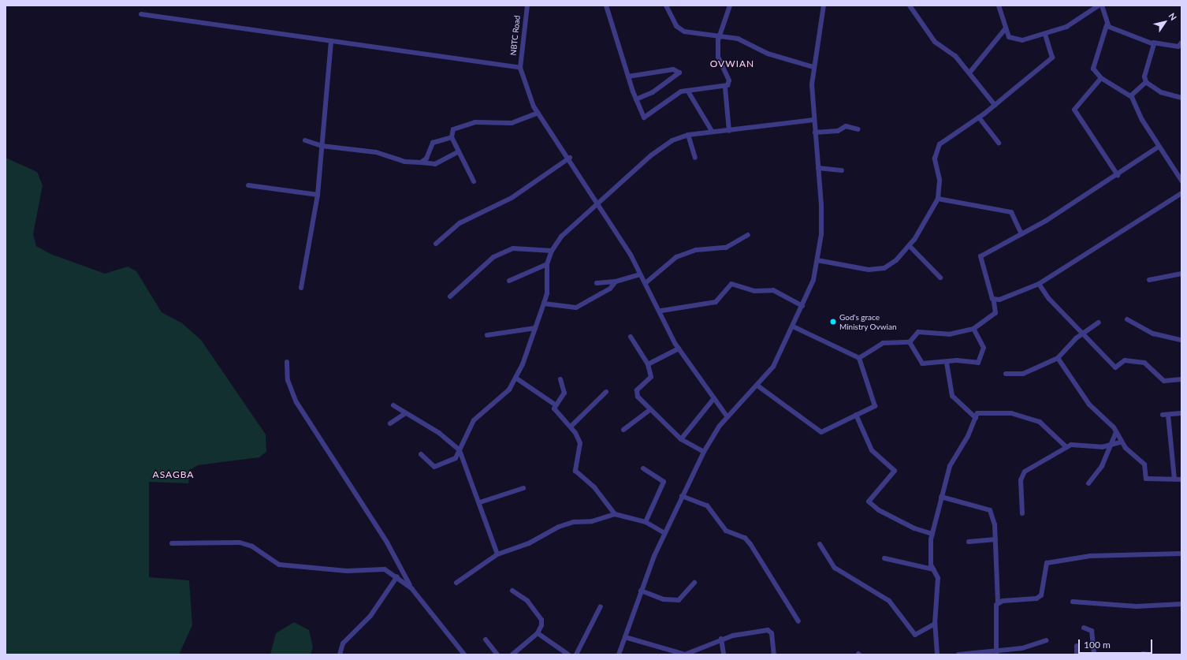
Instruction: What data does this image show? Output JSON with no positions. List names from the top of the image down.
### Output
{
  "streets": {
    "street": ["NBTC Road"]
  },
  "districts": ["OVWIAN", "ASAGBA"],
  "places": ["God's grace Ministry Ovwian"],
  "scale_bar": "100 m",
  "north": "top right"
}
